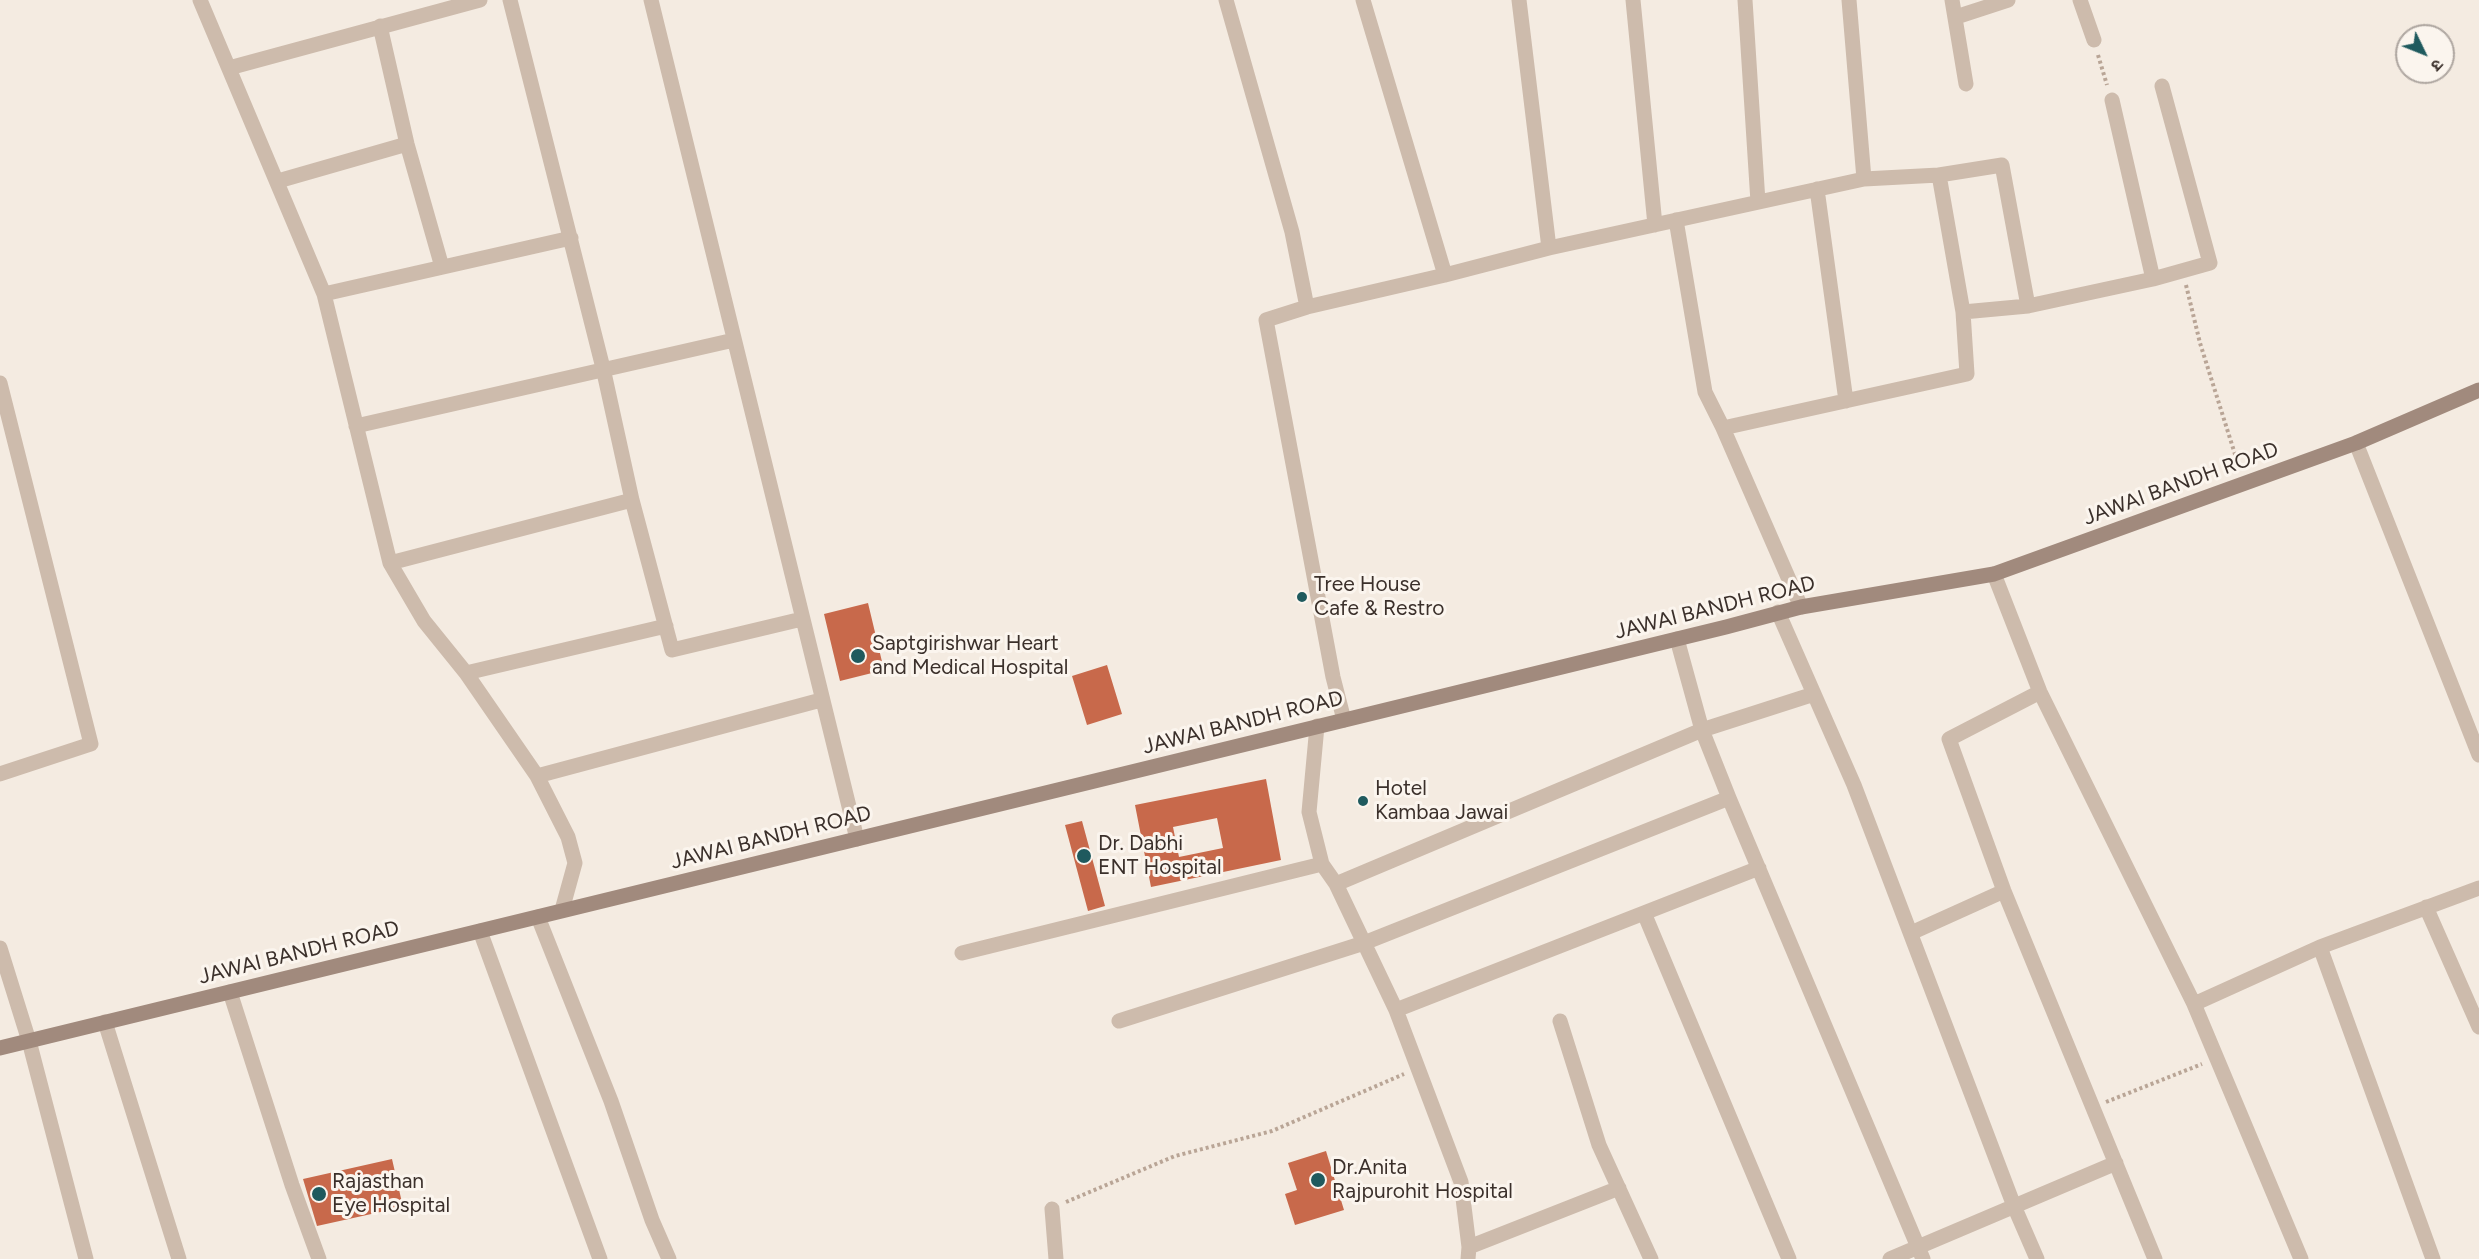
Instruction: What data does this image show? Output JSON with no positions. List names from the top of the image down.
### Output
{
  "streets": {
    "street": ["JAWAI BANDH ROAD"]
  },
  "places": [
    "Tree House Cafe & Restro",
    "Saptgirishwar Heart and Medical Hospital",
    "Hotel Kambaa Jawai",
    "Dr. Dabhi ENT Hospital",
    "Dr.Anita Rajpurohit Hospital",
    "Rajasthan Eye Hospital"
  ],
  "north": "bottom right"
}
